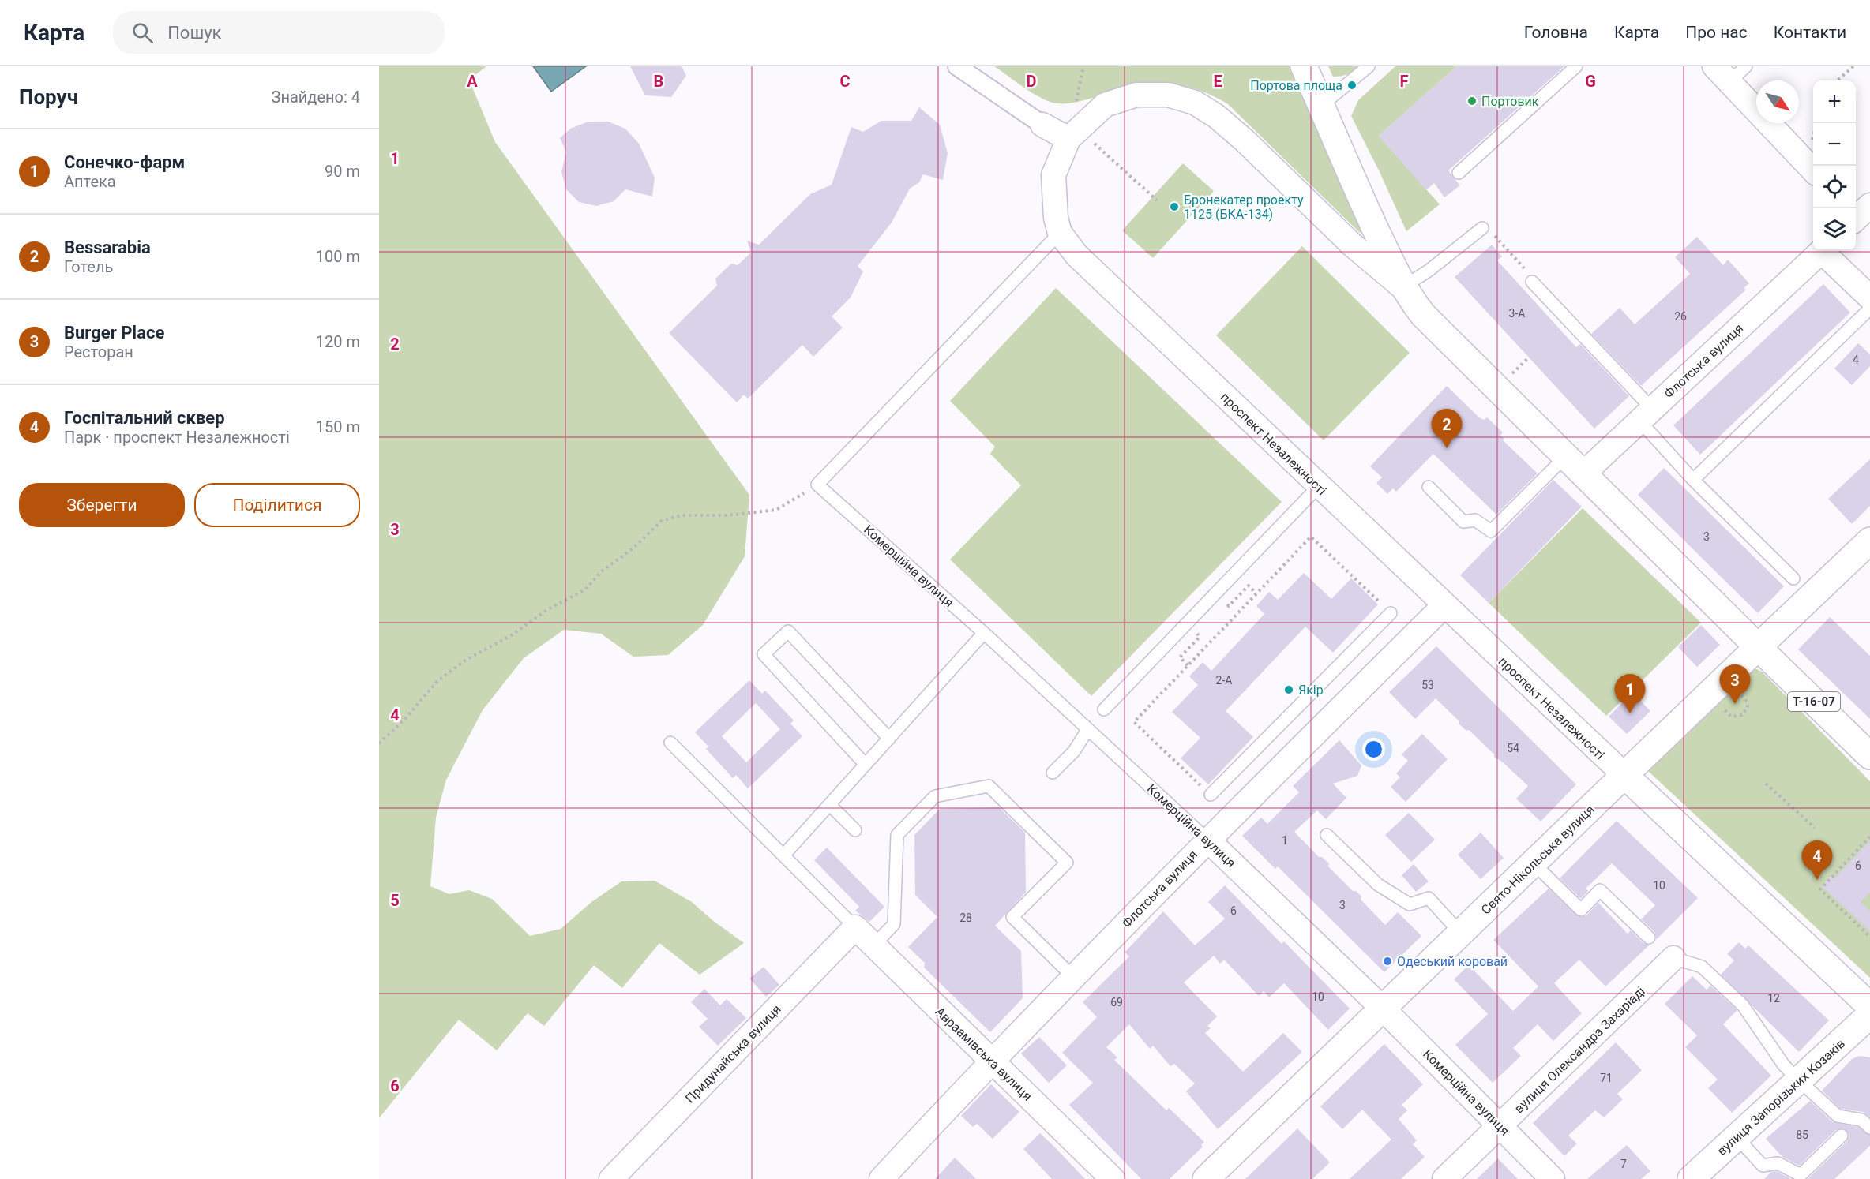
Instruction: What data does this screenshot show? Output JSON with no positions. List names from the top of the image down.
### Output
{
  "streets": {
    "main road": [
      "проспект Незалежності",
      "Т-16-07",
      "Свято-Нікольська вулиця",
      "вулиця Запорізьких Козаків"
    ],
    "street": [
      "Флотська вулиця",
      "Комерційна вулиця",
      "вулиця Олександра Захаріаді",
      "Придунайська вулиця",
      "Авраамівська вулиця"
    ]
  },
  "crossings": [
    ["Флотська вулиця", "проспект Незалежності"],
    ["Флотська вулиця", "Комерційна вулиця"],
    ["Флотська вулиця", "Авраамівська вулиця"],
    ["проспект Незалежності", "Свято-Нікольська вулиця"],
    ["Комерційна вулиця", "Свято-Нікольська вулиця"],
    ["Комерційна вулиця", "вулиця Олександра Захаріаді"],
    ["Придунайська вулиця", "Авраамівська вулиця"]
  ],
  "places": [
    "Портова площа",
    "Портовик",
    "Бронекатер проекту 1125 (БКА-134)",
    "Якір",
    "Одеський коровай"
  ],
  "house_numbers": [
    "3-А",
    "26",
    "4",
    "3",
    "2-А",
    "53",
    "54",
    "1",
    "6",
    "10",
    "3",
    "6",
    "28",
    "10",
    "12",
    "69",
    "71",
    "85",
    "7"
  ],
  "north": "bottom right",
  "page": {
    "header": "Карта",
    "search": "Пошук",
    "nav": [
      "Головна",
      "Карта",
      "Про нас",
      "Контакти"
    ],
    "heading": ["Поруч", "Знайдено: 4"],
    "map_buttons": ["+", "−"],
    "list": [
      {
        "mark": "1",
        "name": "Сонечко-фарм",
        "note": "Аптека",
        "value": "90 m"
      },
      {
        "mark": "2",
        "name": "Bessarabia",
        "note": "Готель",
        "value": "100 m"
      },
      {
        "mark": "3",
        "name": "Burger Place",
        "note": "Ресторан",
        "value": "120 m"
      },
      {
        "mark": "4",
        "name": "Госпітальний сквер",
        "note": "Парк · проспект Незалежності",
        "value": "150 m"
      }
    ],
    "pins": [
      "2",
      "3",
      "1",
      "4"
    ],
    "buttons": ["Зберегти", "Поділитися"]
  },
  "grid": {
    "columns": [
      "A",
      "B",
      "C",
      "D",
      "E",
      "F",
      "G"
    ],
    "rows": [
      "1",
      "2",
      "3",
      "4",
      "5",
      "6"
    ]
  }
}
